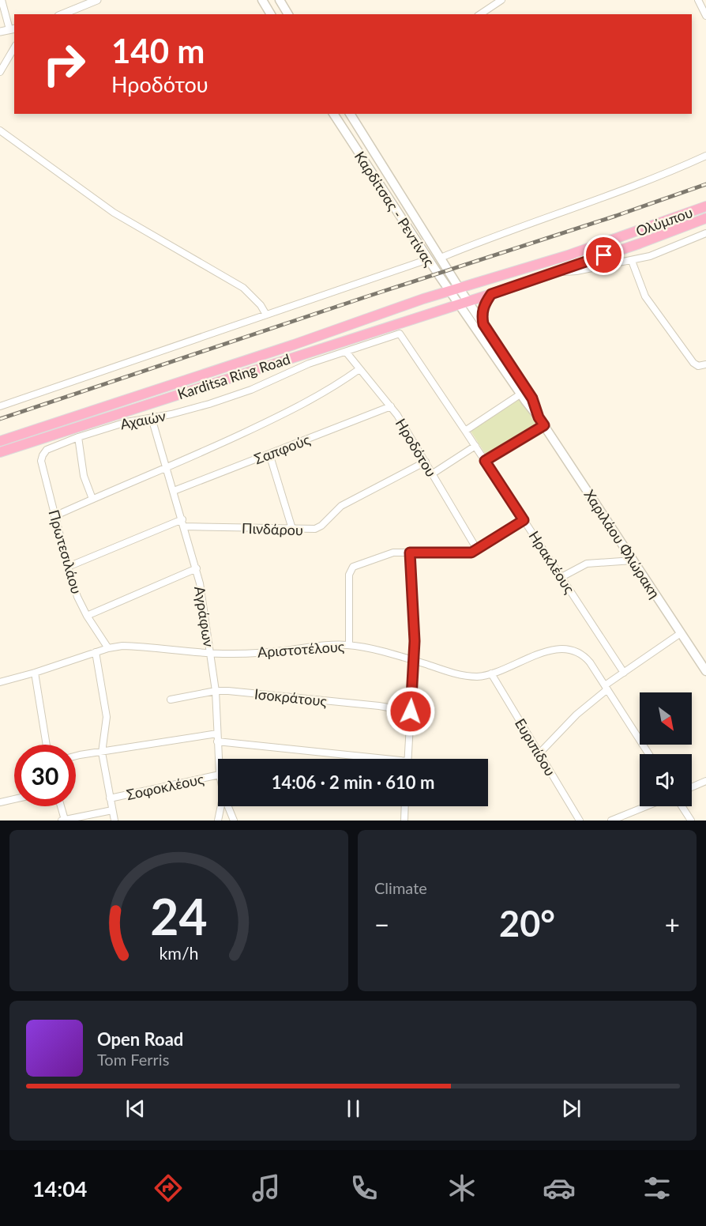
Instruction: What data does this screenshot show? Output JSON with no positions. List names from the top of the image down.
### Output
{
  "streets": {
    "main road": [
      "Καρδίτσας - Ρεντίνας",
      "Ολύμπου",
      "Karditsa Ring Road",
      "Χαριλάου Φλώρακη"
    ],
    "street": [
      "Αχαιών",
      "Ηροδότου",
      "Σαπφούς",
      "Πινδάρου",
      "Πρωτεσιλάου",
      "Ηρακλέους",
      "Αγράφων",
      "Αριστοτέλους",
      "Ισοκράτους",
      "Ευριπίδου",
      "Σοφοκλέους"
    ]
  },
  "crossings": [
    ["Καρδίτσας - Ρεντίνας", "Ολύμπου"],
    ["Καρδίτσας - Ρεντίνας", "Karditsa Ring Road"],
    ["Καρδίτσας - Ρεντίνας", "Χαριλάου Φλώρακη"],
    ["Ολύμπου", "Karditsa Ring Road"],
    ["Ολύμπου", "Χαριλάου Φλώρακη"],
    ["Karditsa Ring Road", "Χαριλάου Φλώρακη"],
    ["Αχαιών", "Ηροδότου"],
    ["Αχαιών", "Πρωτεσιλάου"],
    ["Αχαιών", "Ηρακλέους"],
    ["Αχαιών", "Αγράφων"],
    ["Ηροδότου", "Σαπφούς"],
    ["Ηροδότου", "Πινδάρου"],
    ["Σαπφούς", "Αγράφων"],
    ["Πινδάρου", "Αγράφων"],
    ["Πρωτεσιλάου", "Αριστοτέλους"],
    ["Αγράφων", "Αριστοτέλους"],
    ["Αγράφων", "Ισοκράτους"],
    ["Αριστοτέλους", "Ευριπίδου"]
  ],
  "north": "bottom right",
  "page": {
    "turn": ["140 m", "Ηροδότου"],
    "limit": "30",
    "trip": "14:06 · 2 min · 610 m",
    "tile": "Climate",
    "heat": ["−", "20°", "+"],
    "song": ["Open Road", "Tom Ferris"],
    "tabs": "14:04",
    "gauge": ["24", "km/h"]
  }
}
